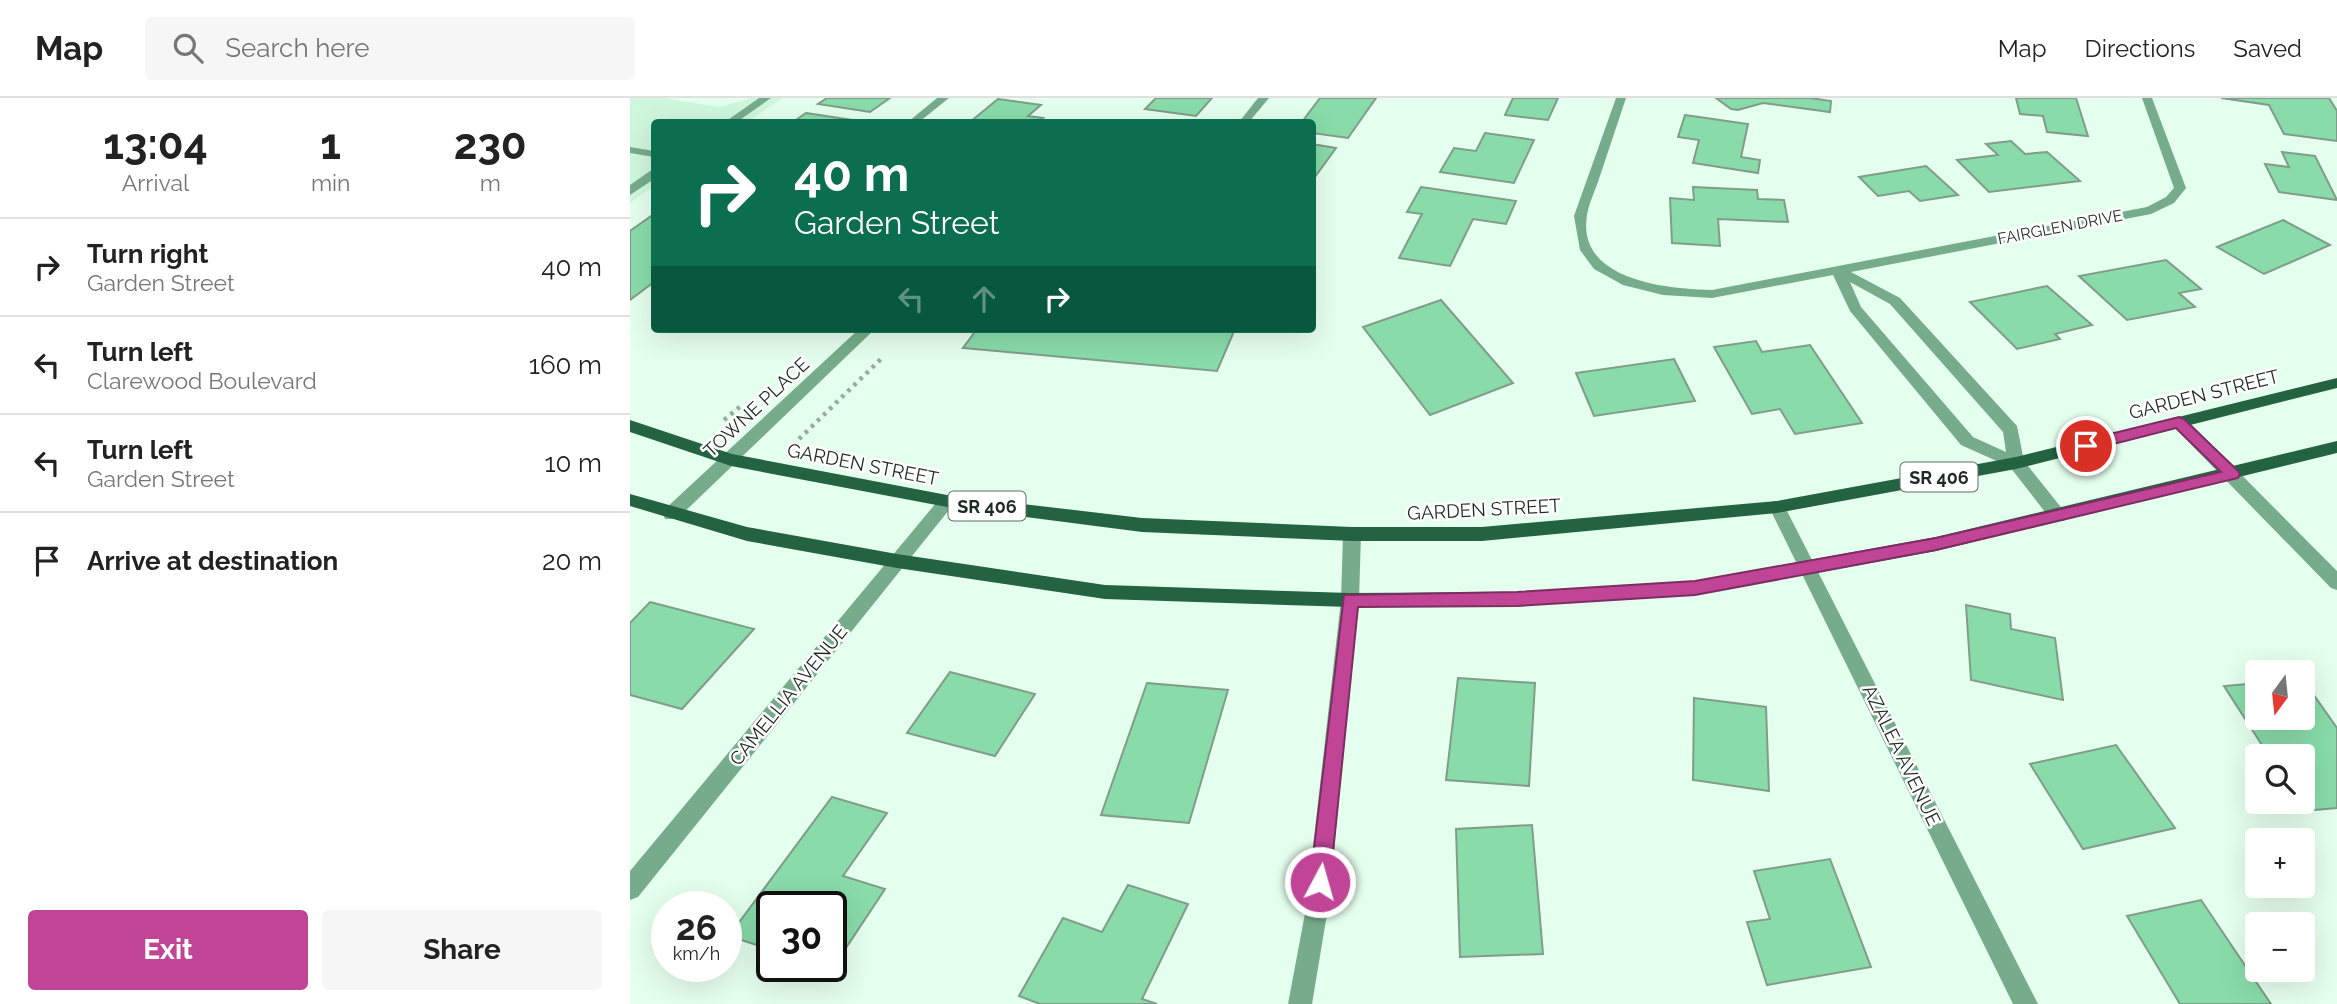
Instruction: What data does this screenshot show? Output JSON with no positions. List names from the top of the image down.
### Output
{
  "streets": {
    "main road": ["GARDEN STREET", "SR 406"],
    "street": [
      "FAIRGLEN DRIVE",
      "TOWNE PLACE",
      "CAMELLIA AVENUE",
      "AZALEA AVENUE"
    ]
  },
  "crossings": [
    ["GARDEN STREET", "TOWNE PLACE"],
    ["GARDEN STREET", "CAMELLIA AVENUE"],
    ["GARDEN STREET", "AZALEA AVENUE"]
  ],
  "north": "bottom",
  "page": {
    "header": "Map",
    "search": "Search here",
    "nav": ["Map", "Directions", "Saved"],
    "eta": [
      "13:04",
      "Arrival",
      "1",
      "min",
      "230",
      "m"
    ],
    "turn": ["40 m", "Garden Street"],
    "list": [
      {
        "name": "Turn right",
        "note": "Garden Street",
        "value": "40 m"
      },
      {
        "name": "Turn left",
        "note": "Clarewood Boulevard",
        "value": "160 m"
      },
      {
        "name": "Turn left",
        "note": "Garden Street",
        "value": "10 m"
      },
      {
        "name": "Arrive at destination",
        "value": "20 m"
      }
    ],
    "map_buttons": ["+", "−"],
    "speed": "26 km/h",
    "limit": "30",
    "buttons": ["Exit", "Share"]
  }
}
